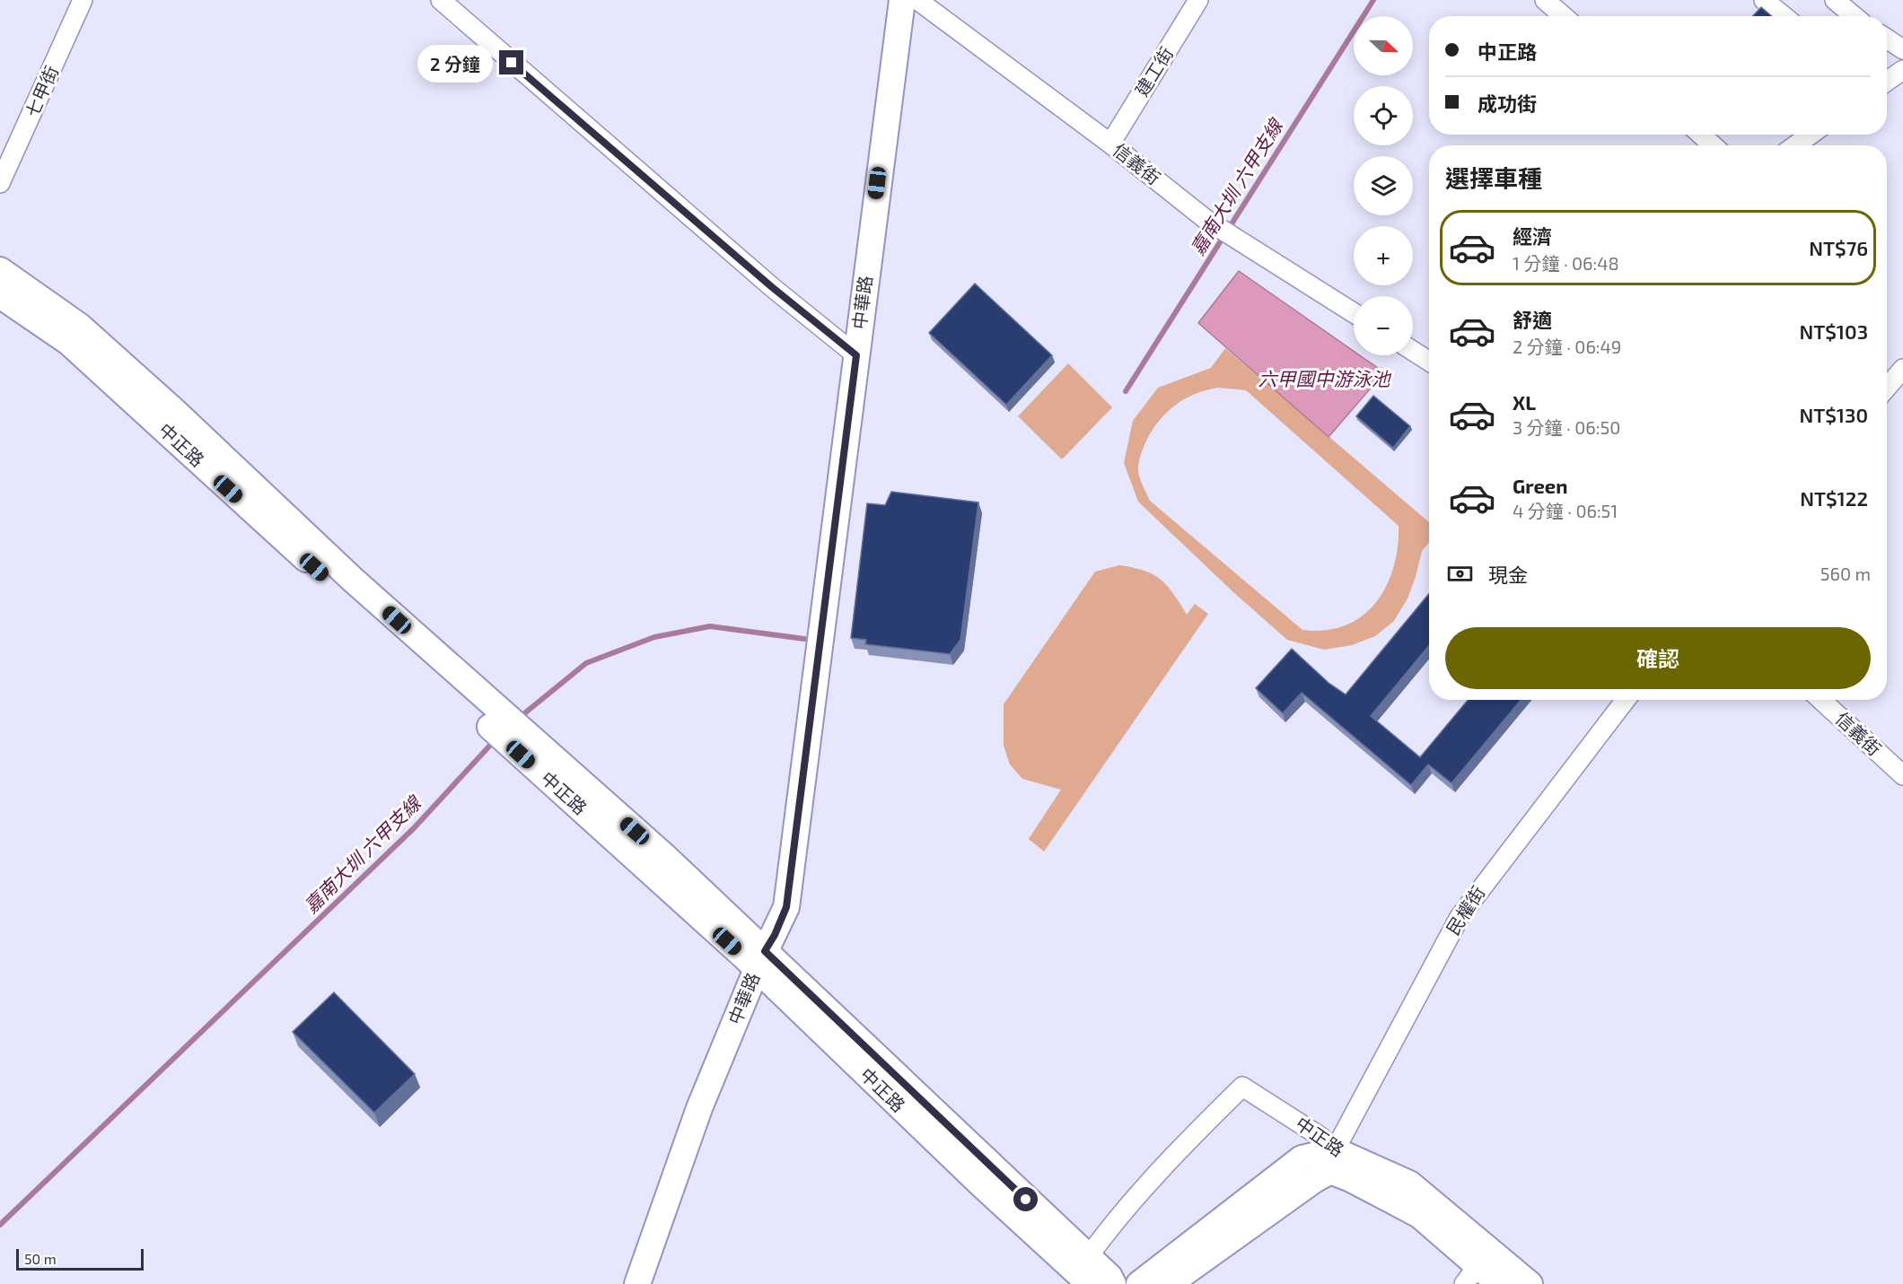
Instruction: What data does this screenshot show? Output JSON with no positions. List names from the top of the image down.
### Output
{
  "streets": {
    "main road": ["中華路", "中正路"],
    "street": [
      "建工街",
      "七甲街",
      "信義街",
      "民權街"
    ]
  },
  "crossings": [
    ["建工街", "信義街"],
    ["中華路", "中正路"],
    ["中正路", "民權街"]
  ],
  "water": ["嘉南大圳 六甲支線", "六甲國中游泳池"],
  "scale_bar": "50 m",
  "north": "right",
  "page": {
    "map_buttons": ["+", "−"],
    "banner": ["中正路", "成功街"],
    "bubble": "2 分鐘",
    "heading": "選擇車種",
    "list": [
      {
        "name": "經濟",
        "note": "1 分鐘 · 06:48",
        "value": "NT$76"
      },
      {
        "name": "舒適",
        "note": "2 分鐘 · 06:49",
        "value": "NT$103"
      },
      {
        "name": "XL",
        "note": "3 分鐘 · 06:50",
        "value": "NT$130"
      },
      {
        "name": "Green",
        "note": "4 分鐘 · 06:51",
        "value": "NT$122"
      }
    ],
    "pay": ["現金", "560 m"],
    "buttons": "確認",
    "scale": "50 m"
  }
}
